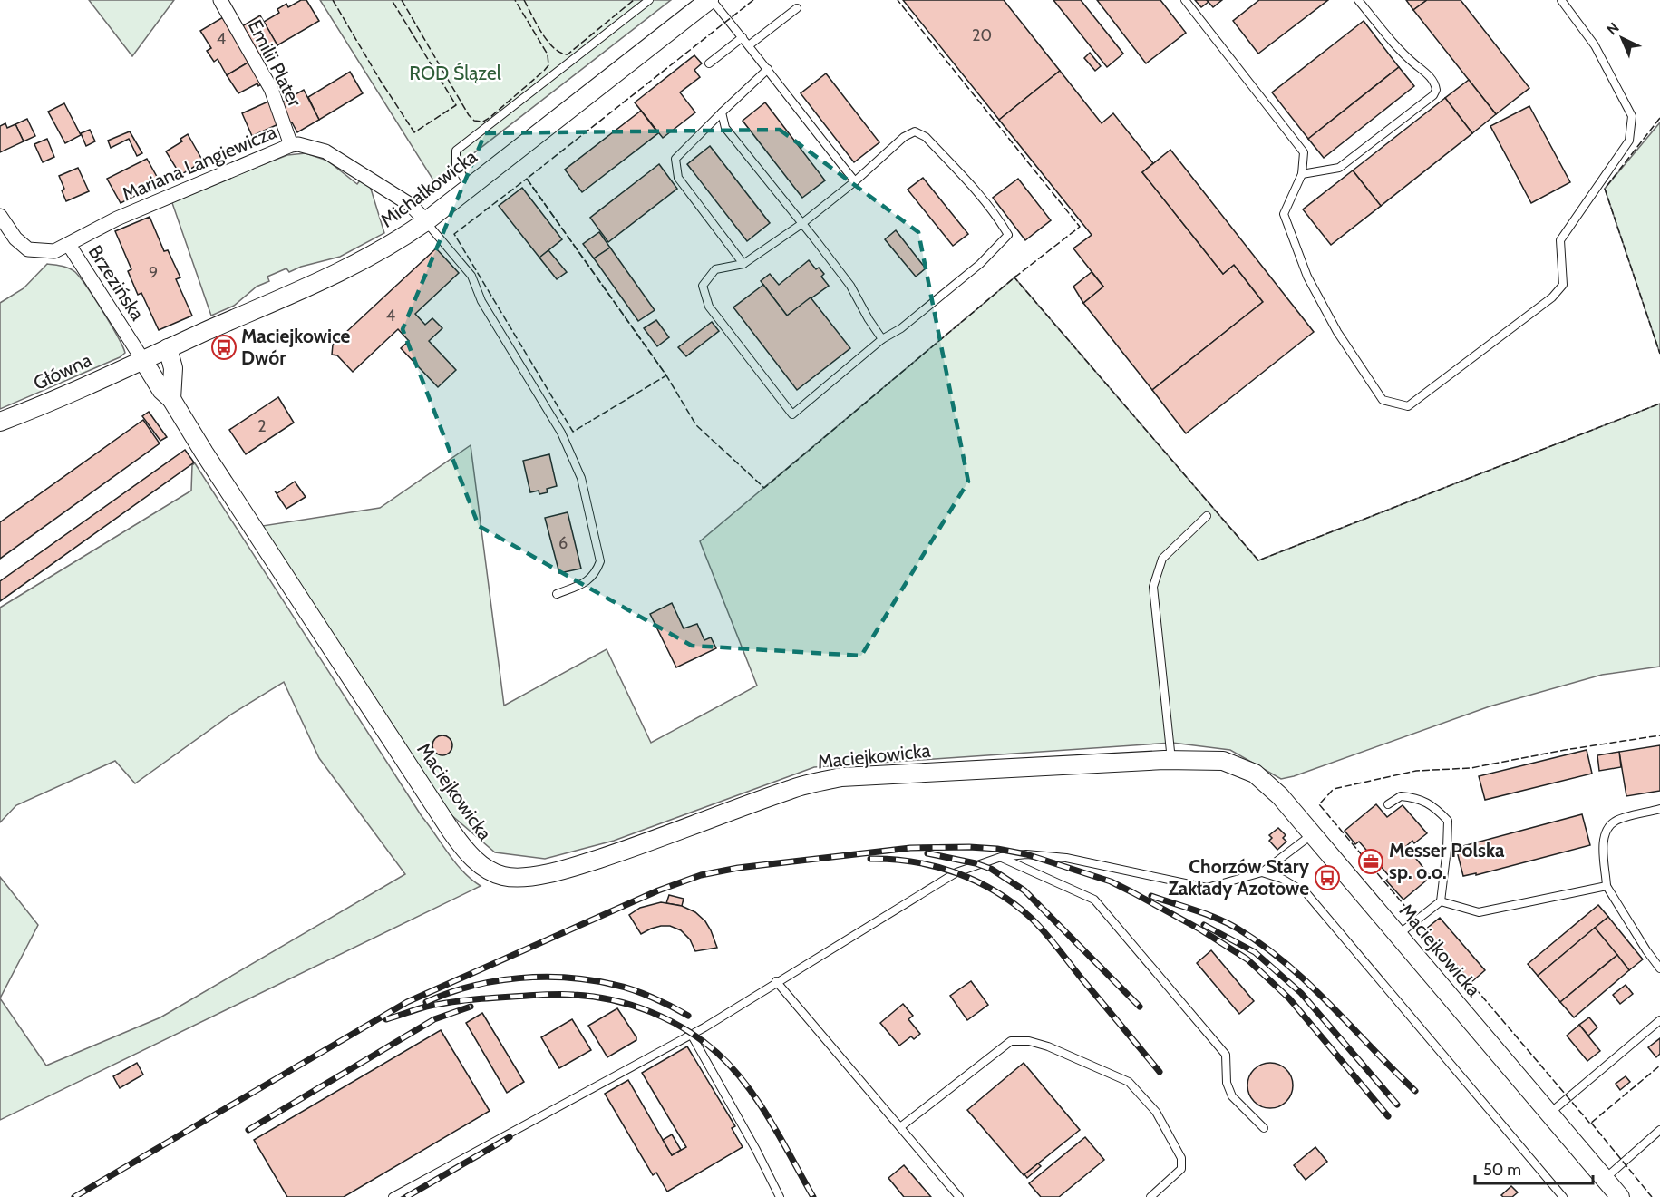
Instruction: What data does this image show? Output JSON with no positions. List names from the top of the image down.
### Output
{
  "streets": {
    "street": [
      "Emilii Plater",
      "Mariana Langiewicza",
      "Michałkowicka",
      "Brzezińska",
      "Główna",
      "Maciejkowicka"
    ]
  },
  "crossings": [
    ["Emilii Plater", "Mariana Langiewicza"],
    ["Mariana Langiewicza", "Michałkowicka"],
    ["Mariana Langiewicza", "Brzezińska"],
    ["Michałkowicka", "Brzezińska"],
    ["Michałkowicka", "Główna"],
    ["Michałkowicka", "Maciejkowicka"],
    ["Brzezińska", "Główna"],
    ["Brzezińska", "Maciejkowicka"],
    ["Główna", "Maciejkowicka"]
  ],
  "parks": ["ROD Ślązel"],
  "places": {
    "bus stop": ["Maciejkowice Dwór", "Chorzów Stary Zakłady Azotowe"],
    "office": ["Messer Polska sp. o.o."]
  },
  "house_numbers": [
    "20",
    "4",
    "9",
    "4",
    "2",
    "6"
  ],
  "scale_bar": "50 m",
  "north": "top left"
}
